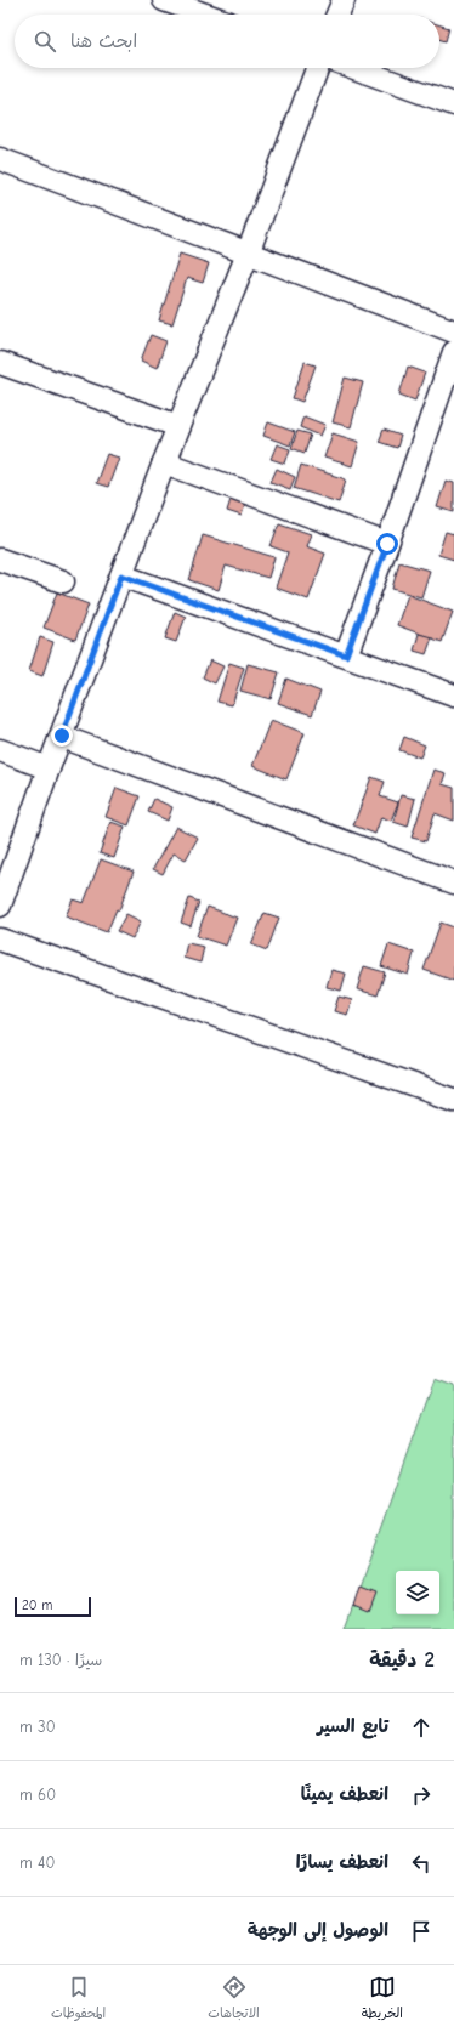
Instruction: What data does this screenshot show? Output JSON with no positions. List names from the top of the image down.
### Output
{
  "scale_bar": "20 m",
  "page": {
    "search": "ابحث هنا",
    "scale": "20 m",
    "heading": ["2 دقيقة", "سيرًا · 130 m"],
    "list": [
      ["تابع السير", "30 m"],
      ["انعطف يمينًا", "60 m"],
      ["انعطف يسارًا", "40 m"],
      "الوصول إلى الوجهة"
    ],
    "nav": ["الخريطة", "الاتجاهات", "المحفوظات"]
  }
}
